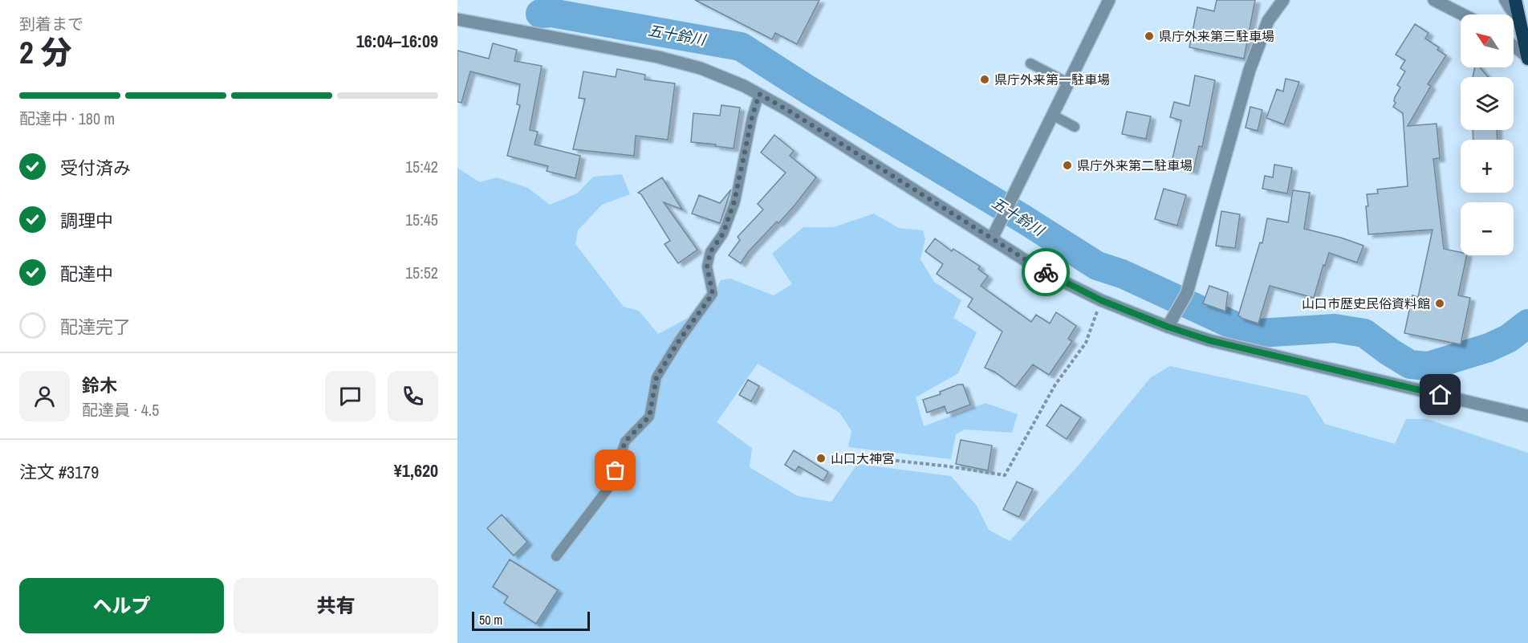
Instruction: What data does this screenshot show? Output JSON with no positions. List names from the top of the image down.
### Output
{
  "water": ["五十鈴川"],
  "places": [
    "県庁外来第三駐車場",
    "県庁外来第一駐車場",
    "県庁外来第二駐車場",
    "山口市歴史民俗資料館",
    "山口大神宮"
  ],
  "scale_bar": "50 m",
  "north": "top left",
  "page": {
    "heading": ["2 分", "到着まで", "16:04–16:09"],
    "panel": [
      "鈴木",
      "配達員 · 4.5",
      "注文 #3179",
      "¥1,620"
    ],
    "map_buttons": ["+", "−"],
    "bar": "配達中 · 180 m",
    "list": [
      ["受付済み", "15:42"],
      ["調理中", "15:45"],
      ["配達中", "15:52"],
      "配達完了"
    ],
    "buttons": ["ヘルプ", "共有"],
    "scale": "50 m"
  }
}
